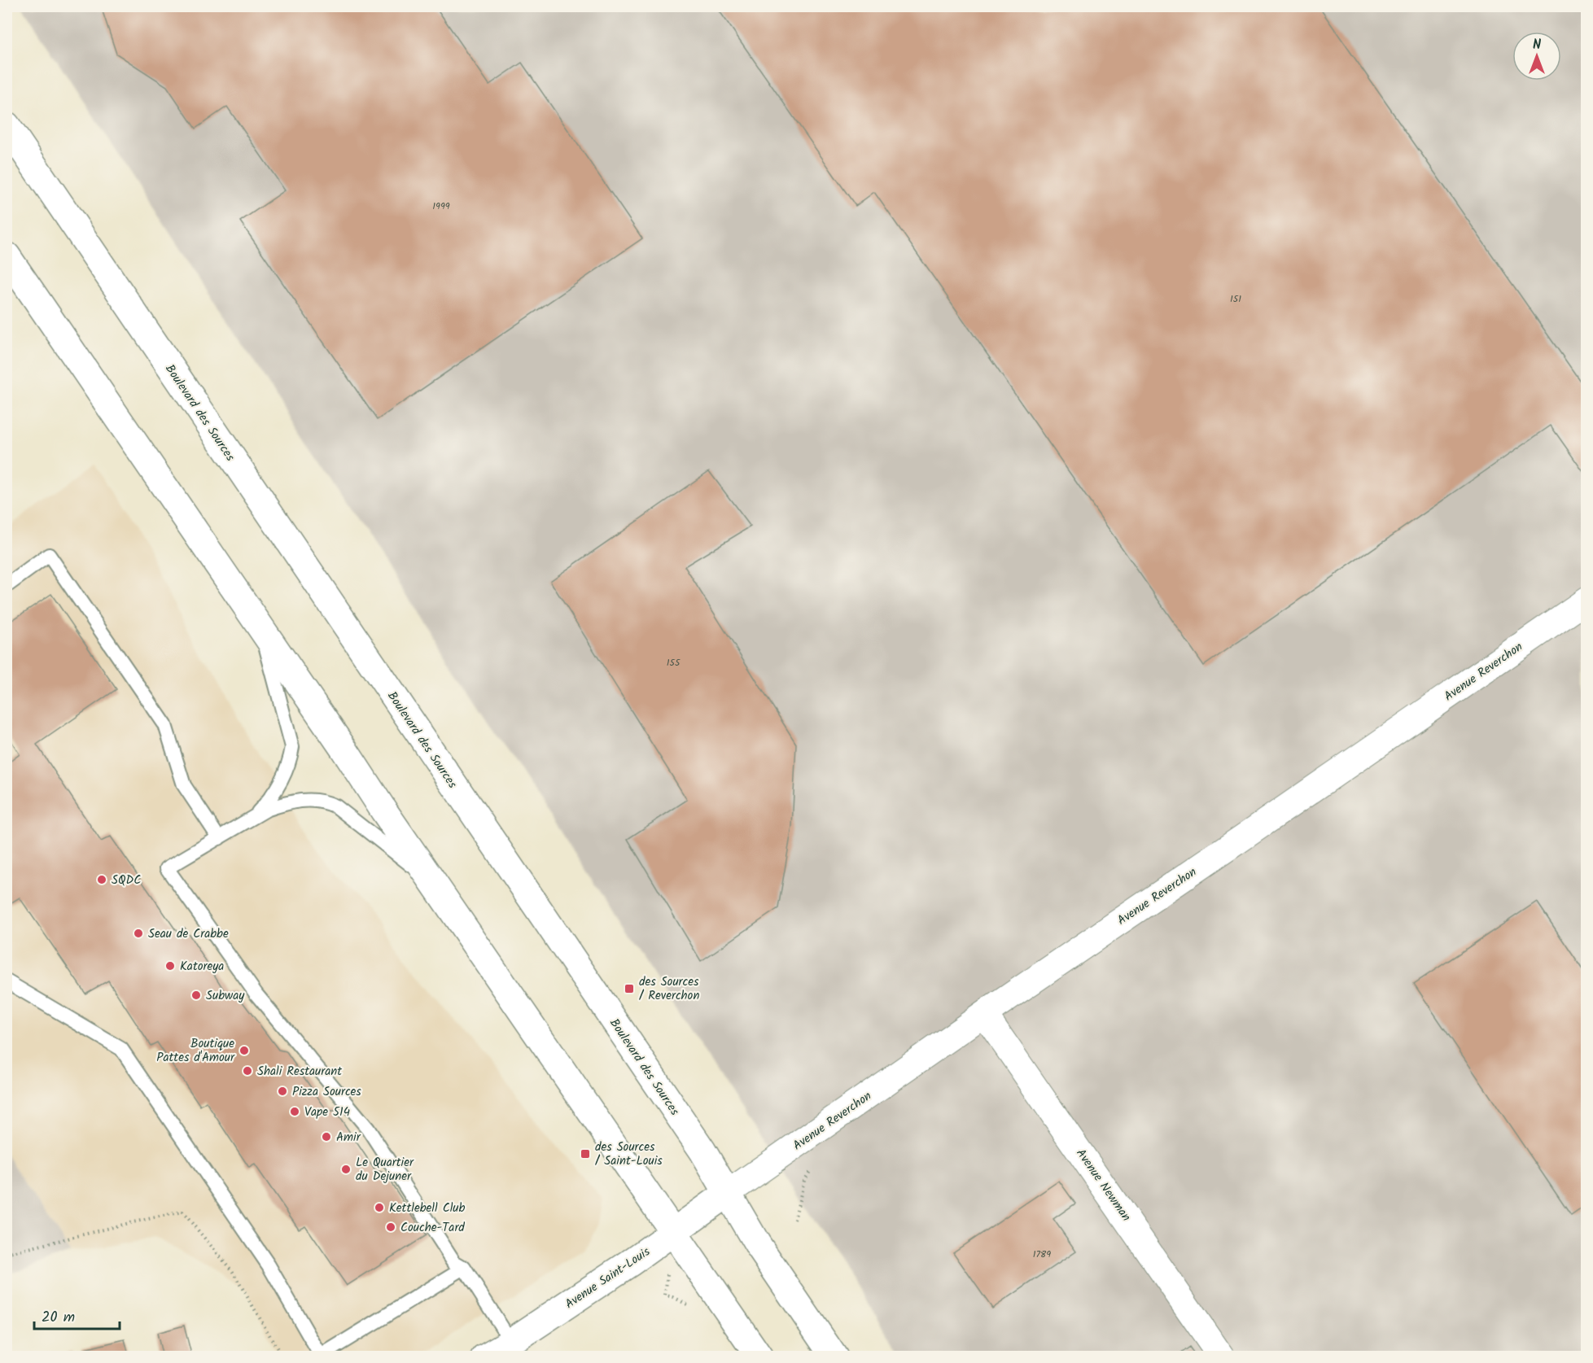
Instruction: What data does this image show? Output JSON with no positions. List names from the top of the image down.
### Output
{
  "streets": {
    "main road": ["Boulevard des Sources", "Avenue Saint-Louis"],
    "street": ["Avenue Reverchon", "Avenue Newman"]
  },
  "crossings": [
    ["Boulevard des Sources", "Avenue Reverchon"],
    ["Boulevard des Sources", "Avenue Saint-Louis"],
    ["Avenue Reverchon", "Avenue Newman"],
    ["Avenue Reverchon", "Avenue Saint-Louis"]
  ],
  "places": {
    "other": [
      "SQDC",
      "Seau de Crabbe",
      "Katoreya",
      "Subway",
      "Boutique Pattes d'Amour",
      "Shali Restaurant",
      "Pizza Sources",
      "Vape 514",
      "Amir",
      "Le Quartier du Dejuner",
      "Kettlebell Club",
      "Couche-Tard"
    ],
    "transit": ["des Sources / Reverchon", "des Sources / Saint-Louis"]
  },
  "house_numbers": [
    "1999",
    "151",
    "155",
    "1789"
  ],
  "scale_bar": "20 m",
  "north": "top"
}
